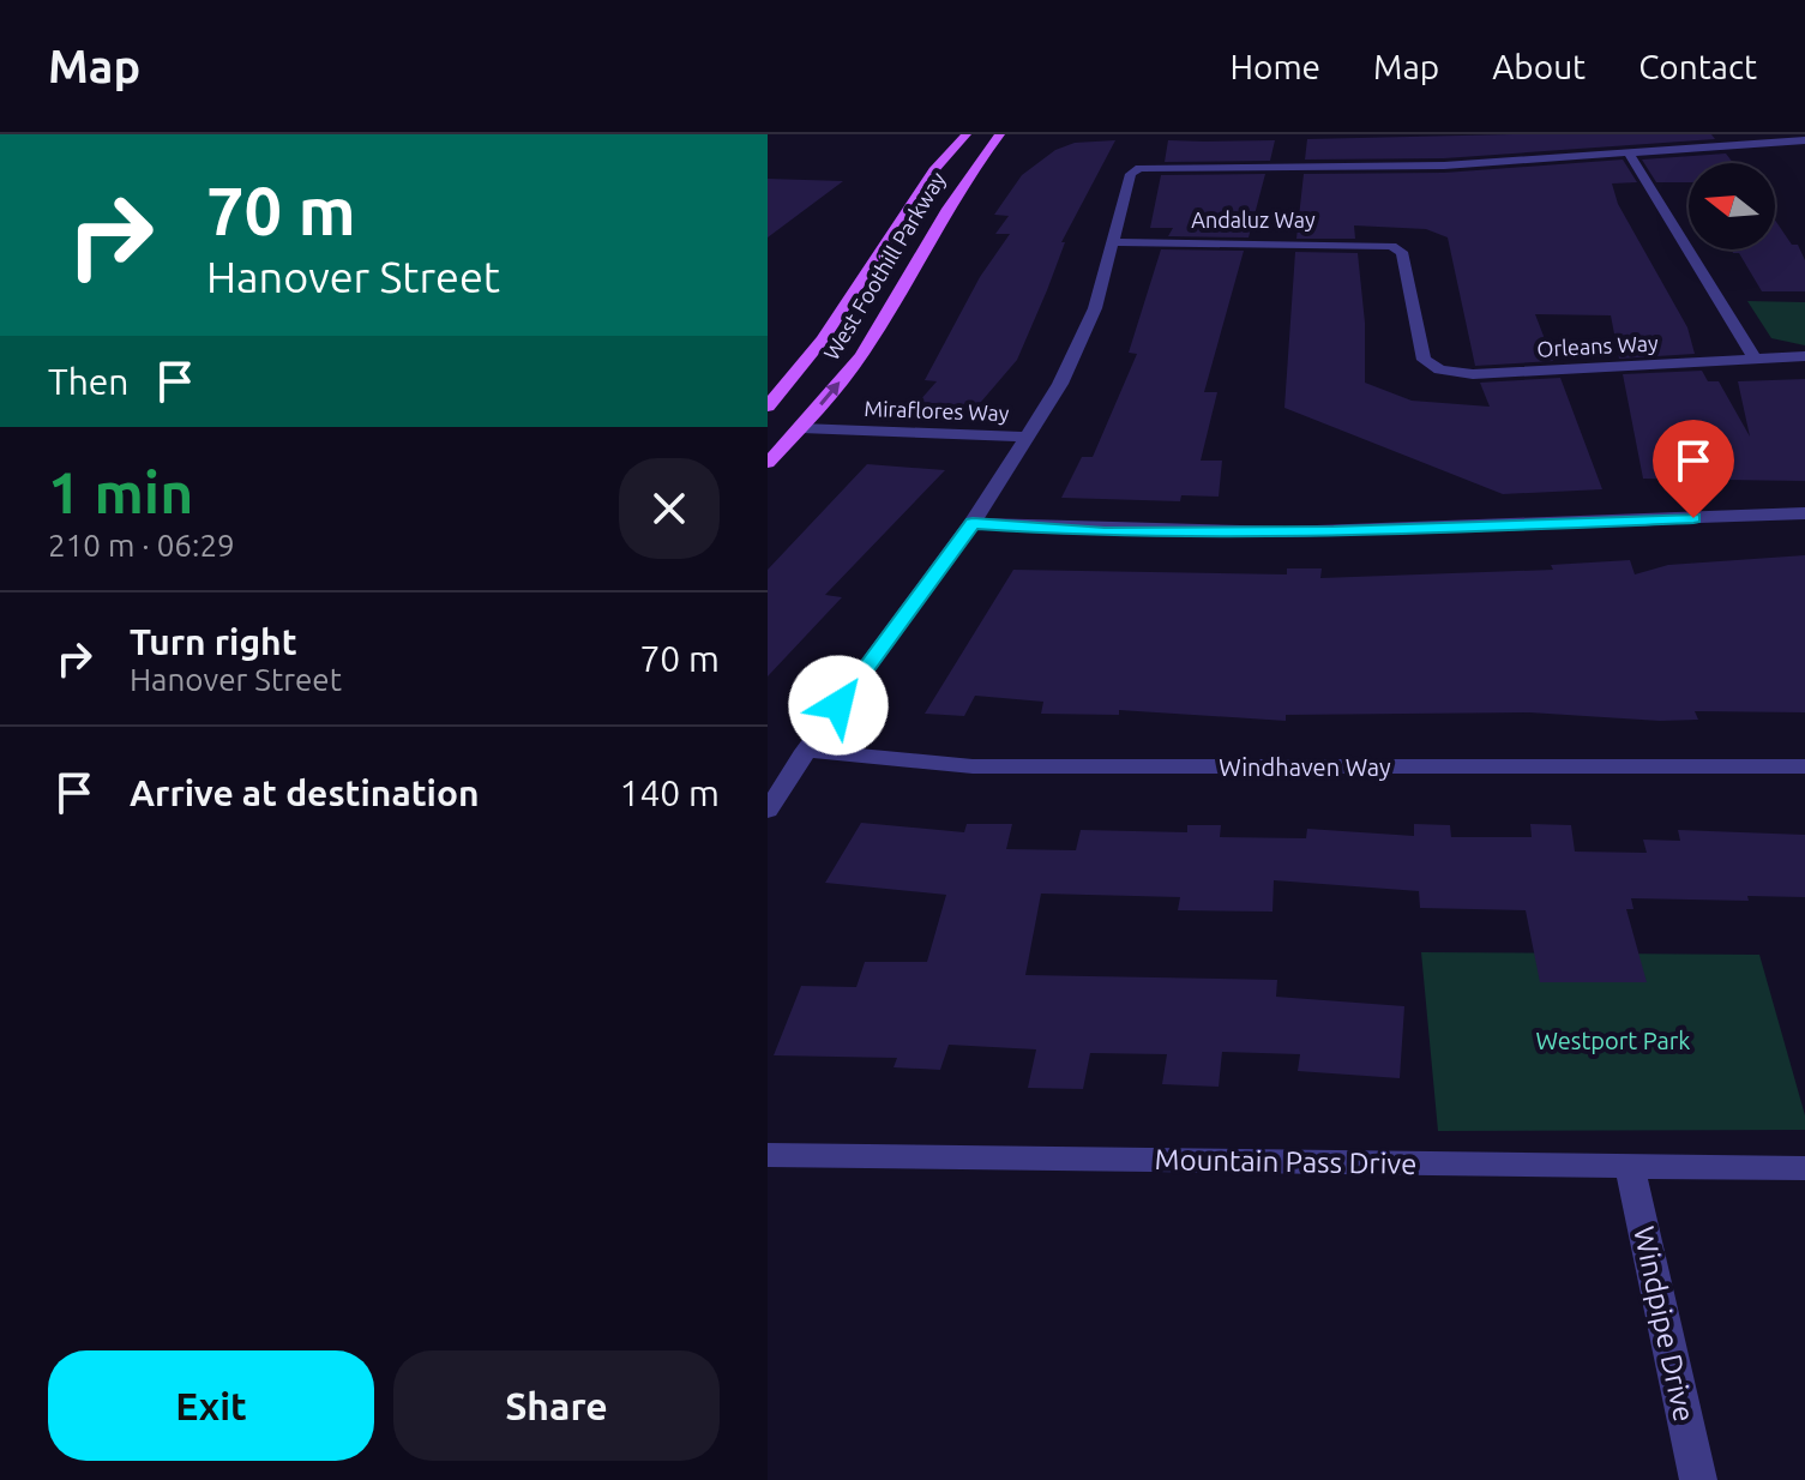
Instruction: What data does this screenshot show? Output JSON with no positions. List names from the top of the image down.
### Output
{
  "streets": {
    "main road": ["West Foothill Parkway"],
    "street": [
      "Andaluz Way",
      "Orleans Way",
      "Miraflores Way",
      "Windhaven Way",
      "Mountain Pass Drive",
      "Windpipe Drive"
    ]
  },
  "crossings": [
    ["Andaluz Way", "Orleans Way"],
    ["Andaluz Way", "Miraflores Way"],
    ["West Foothill Parkway", "Miraflores Way"],
    ["Mountain Pass Drive", "Windpipe Drive"]
  ],
  "parks": ["Westport Park"],
  "north": "left",
  "page": {
    "header": "Map",
    "nav": [
      "Home",
      "Map",
      "About",
      "Contact"
    ],
    "turn": ["70 m", "Hanover Street"],
    "then": "Then",
    "heading": ["1 min", "210 m · 06:29"],
    "list": [
      {
        "name": "Turn right",
        "note": "Hanover Street",
        "value": "70 m"
      },
      {
        "name": "Arrive at destination",
        "value": "140 m"
      }
    ],
    "buttons": ["Exit", "Share"]
  }
}
